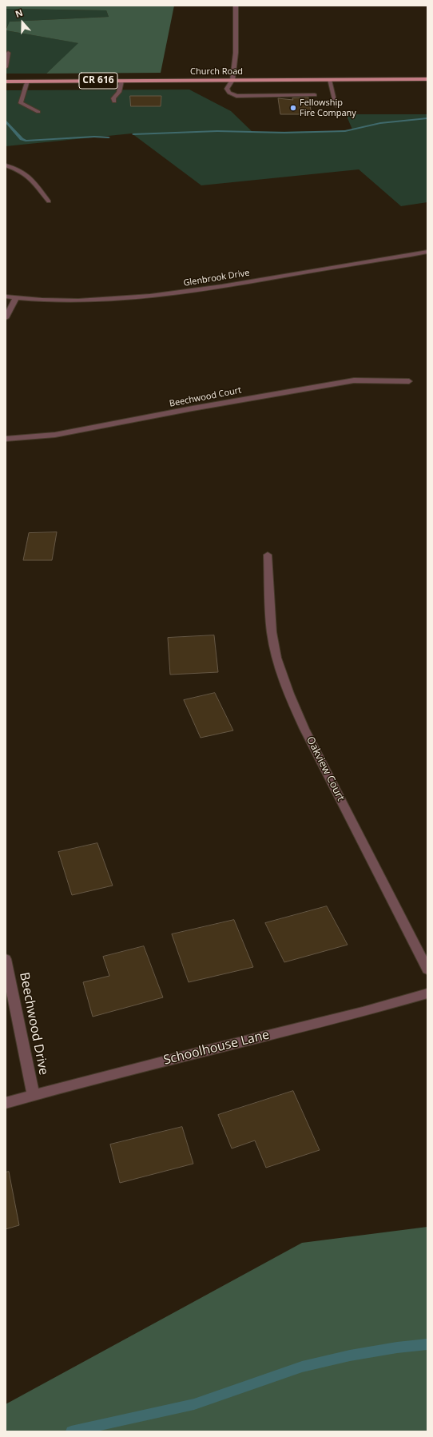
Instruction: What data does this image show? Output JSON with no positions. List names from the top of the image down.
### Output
{
  "streets": {
    "main road": ["Church Road", "CR 616"],
    "street": [
      "Glenbrook Drive",
      "Beechwood Court",
      "Oakview Court",
      "Beechwood Drive",
      "Schoolhouse Lane"
    ]
  },
  "crossings": [
    ["Beechwood Drive", "Schoolhouse Lane"]
  ],
  "places": ["Fellowship Fire Company"],
  "north": "top"
}
